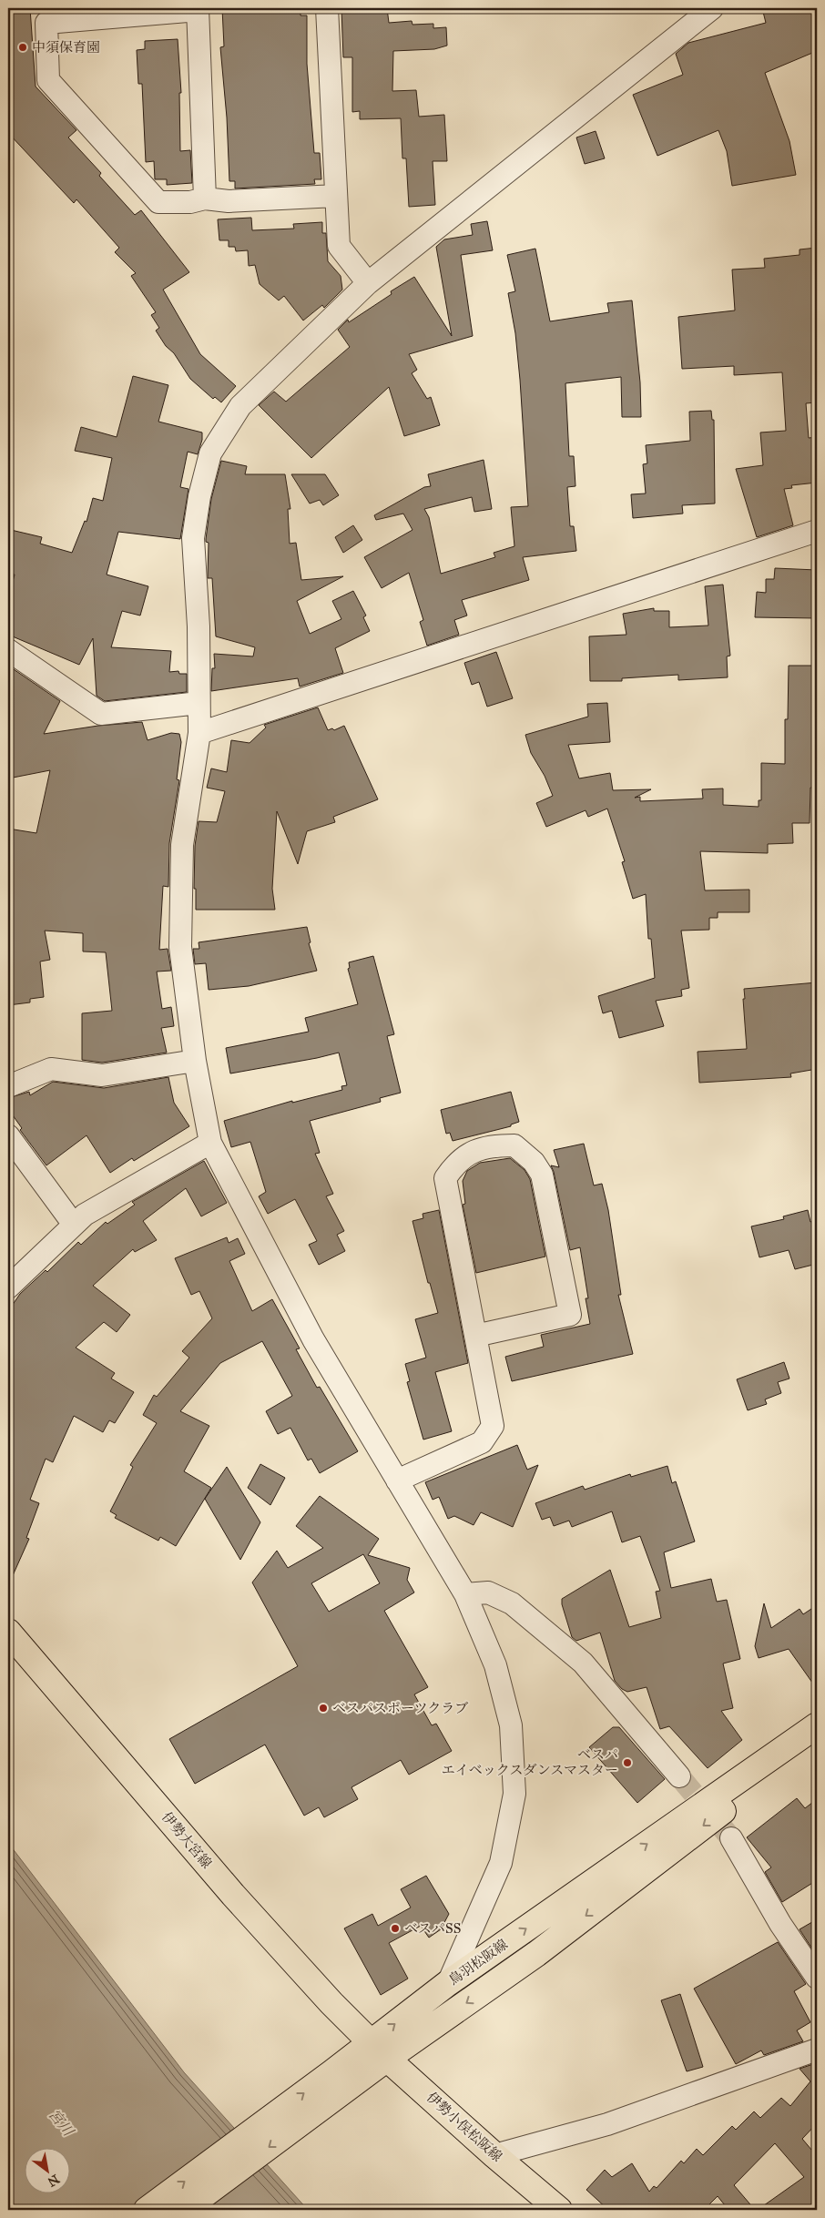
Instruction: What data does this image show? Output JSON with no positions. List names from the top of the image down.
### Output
{
  "streets": {
    "main road": ["伊勢大宮線", "鳥羽松阪線", "伊勢小俣松阪線"]
  },
  "crossings": [
    ["伊勢大宮線", "鳥羽松阪線"],
    ["伊勢大宮線", "伊勢小俣松阪線"],
    ["鳥羽松阪線", "伊勢小俣松阪線"]
  ],
  "water": ["宮川"],
  "places": [
    "中須保育園",
    "ベスパスポーツクラブ",
    "ベスパ エイベックスダンスマスター",
    "ベスパSS"
  ],
  "north": "bottom right"
}
